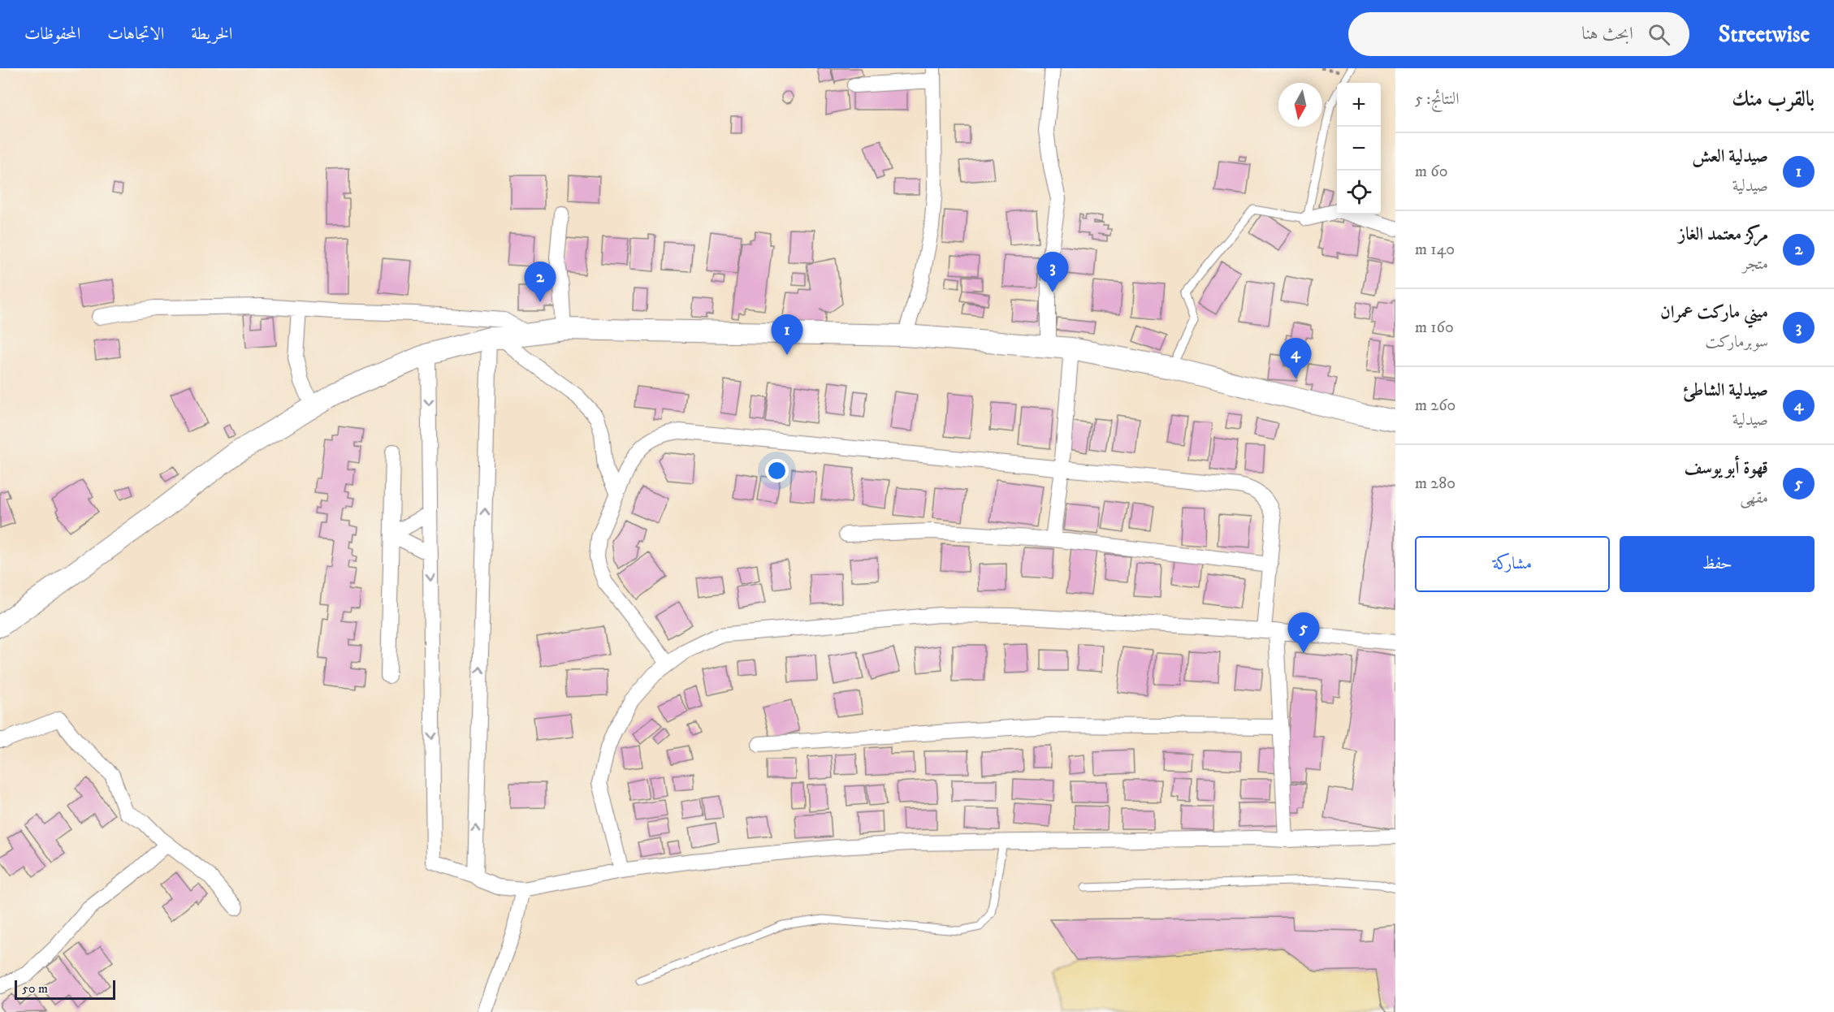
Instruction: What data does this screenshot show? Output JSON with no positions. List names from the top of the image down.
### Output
{
  "scale_bar": "50 m",
  "north": "bottom",
  "page": {
    "header": "Streetwise",
    "search": "ابحث هنا",
    "nav": ["الخريطة", "الاتجاهات", "المحفوظات"],
    "heading": ["بالقرب منك", "النتائج: 5"],
    "map_buttons": ["+", "−"],
    "list": [
      {
        "mark": "1",
        "name": "صيدلية العش",
        "note": "صيدلية",
        "value": "60 m"
      },
      {
        "mark": "2",
        "name": "مركز معتمد الغاز",
        "note": "متجر",
        "value": "140 m"
      },
      {
        "mark": "3",
        "name": "ميني ماركت عمران",
        "note": "سوبرماركت",
        "value": "160 m"
      },
      {
        "mark": "4",
        "name": "صيدلية الشاطئ",
        "note": "صيدلية",
        "value": "260 m"
      },
      {
        "mark": "5",
        "name": "قهوة أبو يوسف",
        "note": "مقهى",
        "value": "280 m"
      }
    ],
    "pins": [
      "3",
      "2",
      "1",
      "4",
      "5"
    ],
    "buttons": ["حفظ", "مشاركة"],
    "scale": "50 m"
  }
}
